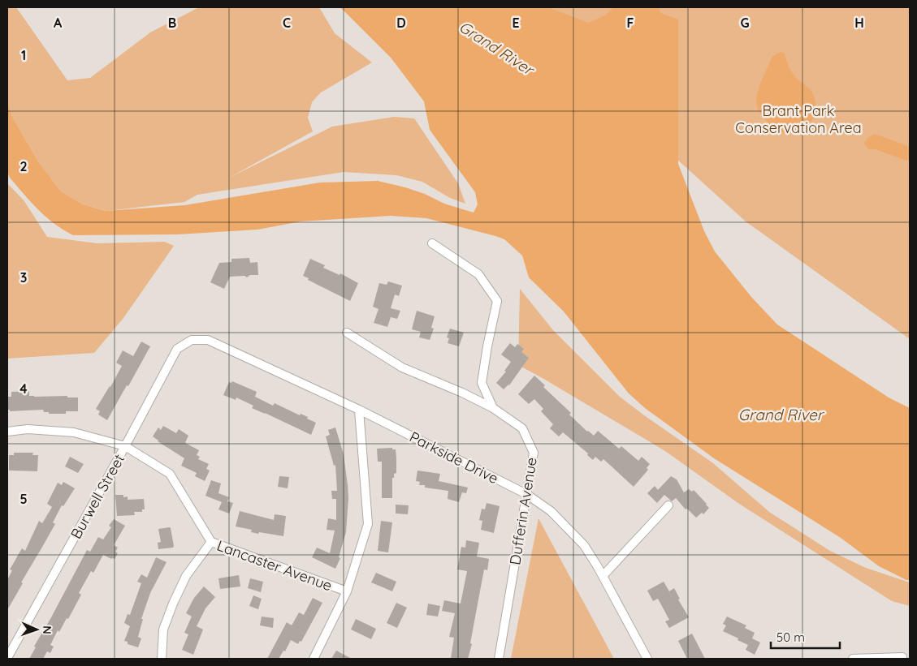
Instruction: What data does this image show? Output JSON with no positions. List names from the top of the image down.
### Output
{
  "streets": {
    "street": [
      "Parkside Drive",
      "Burwell Street",
      "Dufferin Avenue",
      "Lancaster Avenue"
    ]
  },
  "crossings": [
    ["Parkside Drive", "Burwell Street"],
    ["Parkside Drive", "Dufferin Avenue"],
    ["Burwell Street", "Lancaster Avenue"]
  ],
  "water": ["Grand River"],
  "parks": ["Brant Park Conservation Area"],
  "scale_bar": "50 m",
  "north": "right",
  "grid": {
    "columns": [
      "A",
      "B",
      "C",
      "D",
      "E",
      "F",
      "G",
      "H"
    ],
    "rows": [
      "1",
      "2",
      "3",
      "4",
      "5"
    ]
  }
}
